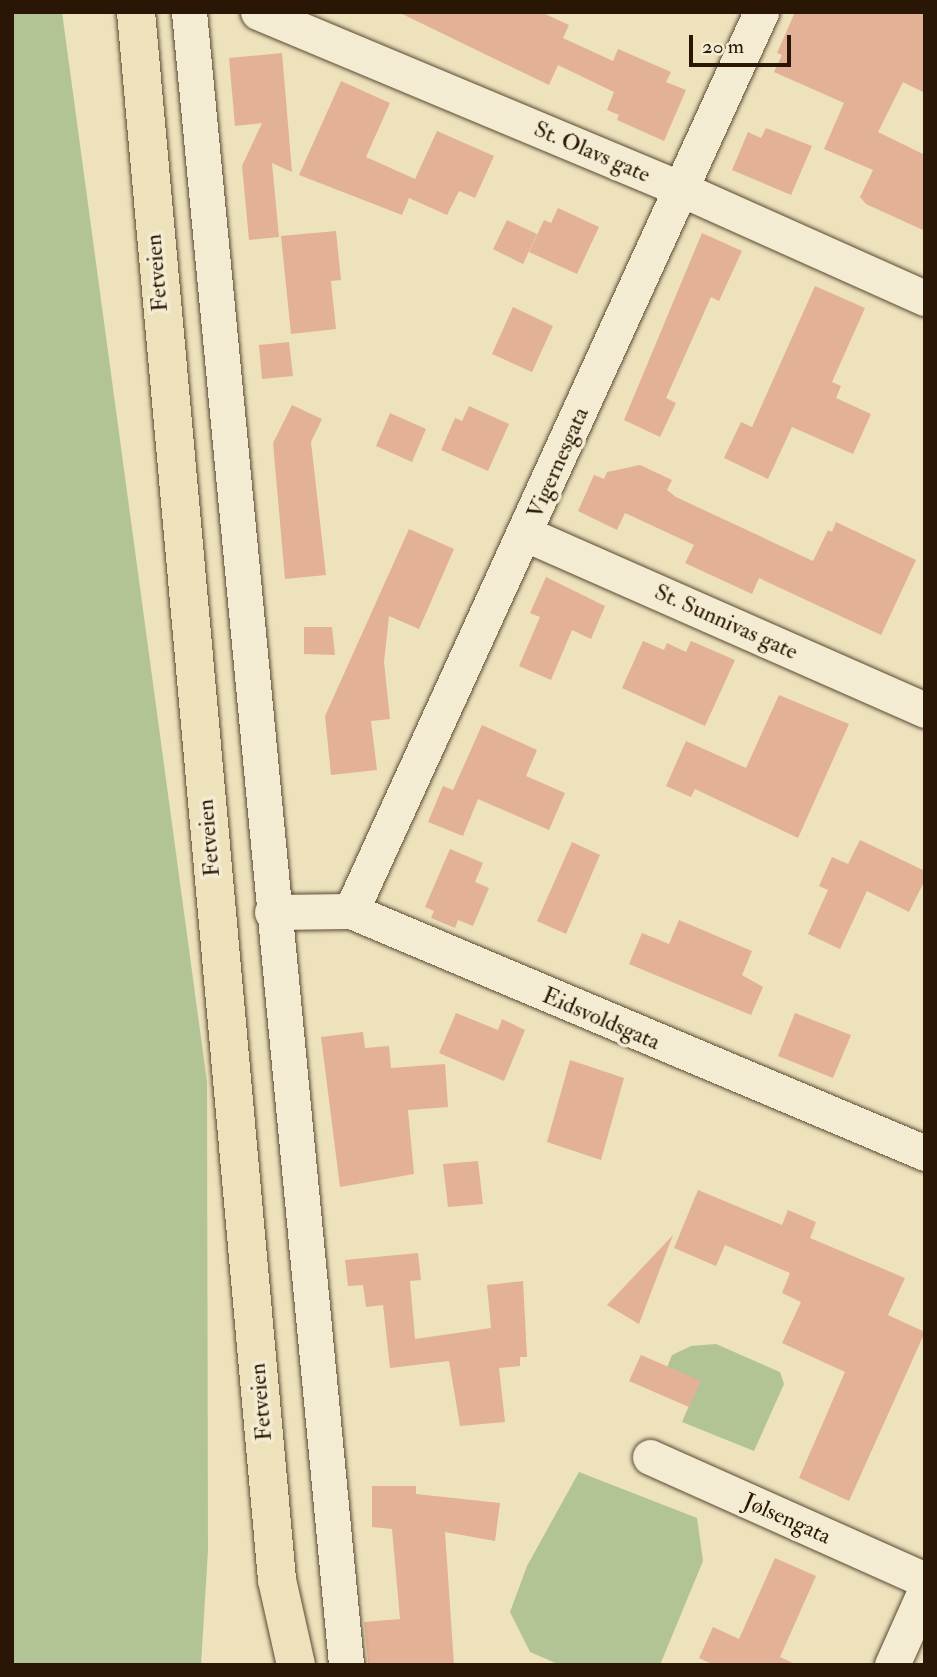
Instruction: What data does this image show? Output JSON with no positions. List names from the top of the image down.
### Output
{
  "streets": {
    "highway": ["Fetveien"],
    "street": [
      "St. Olavs gate",
      "Vigernesgata",
      "St. Sunnivas gate",
      "Eidsvoldsgata",
      "Jølsengata"
    ]
  },
  "crossings": [
    ["St. Olavs gate", "Vigernesgata"],
    ["Vigernesgata", "St. Sunnivas gate"],
    ["Vigernesgata", "Eidsvoldsgata"]
  ],
  "scale_bar": "20 m"
}
